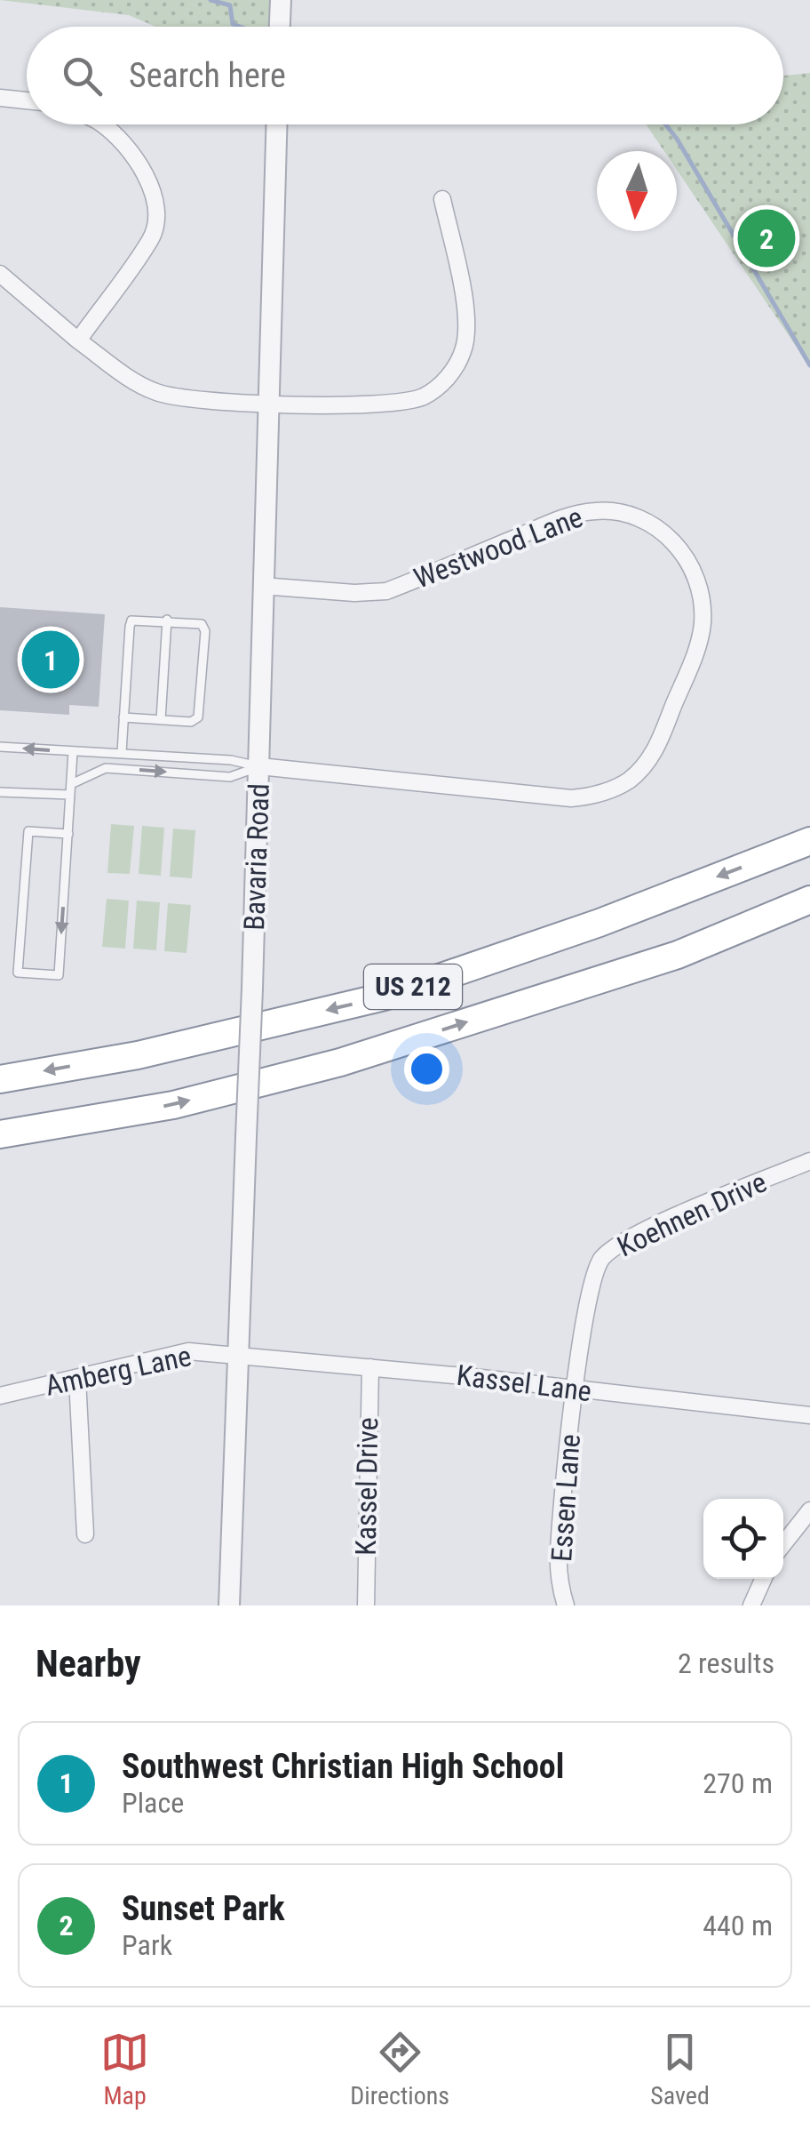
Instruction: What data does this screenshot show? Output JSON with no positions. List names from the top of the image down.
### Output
{
  "streets": {
    "highway": ["US 212"],
    "street": [
      "Westwood Lane",
      "Bavaria Road",
      "Koehnen Drive",
      "Amberg Lane",
      "Kassel Lane",
      "Kassel Drive",
      "Essen Lane"
    ]
  },
  "crossings": [
    ["Westwood Lane", "Bavaria Road"],
    ["Bavaria Road", "Amberg Lane"],
    ["Bavaria Road", "Kassel Lane"],
    ["Koehnen Drive", "Kassel Lane"],
    ["Koehnen Drive", "Essen Lane"],
    ["Amberg Lane", "Kassel Lane"],
    ["Kassel Lane", "Kassel Drive"],
    ["Kassel Lane", "Essen Lane"]
  ],
  "north": "bottom",
  "page": {
    "search": "Search here",
    "pins": ["2", "1"],
    "heading": ["Nearby", "2 results"],
    "list": [
      {
        "mark": "1",
        "name": "Southwest Christian High School",
        "note": "Place",
        "value": "270 m"
      },
      {
        "mark": "2",
        "name": "Sunset Park",
        "note": "Park",
        "value": "440 m"
      }
    ],
    "nav": ["Map", "Directions", "Saved"]
  }
}
